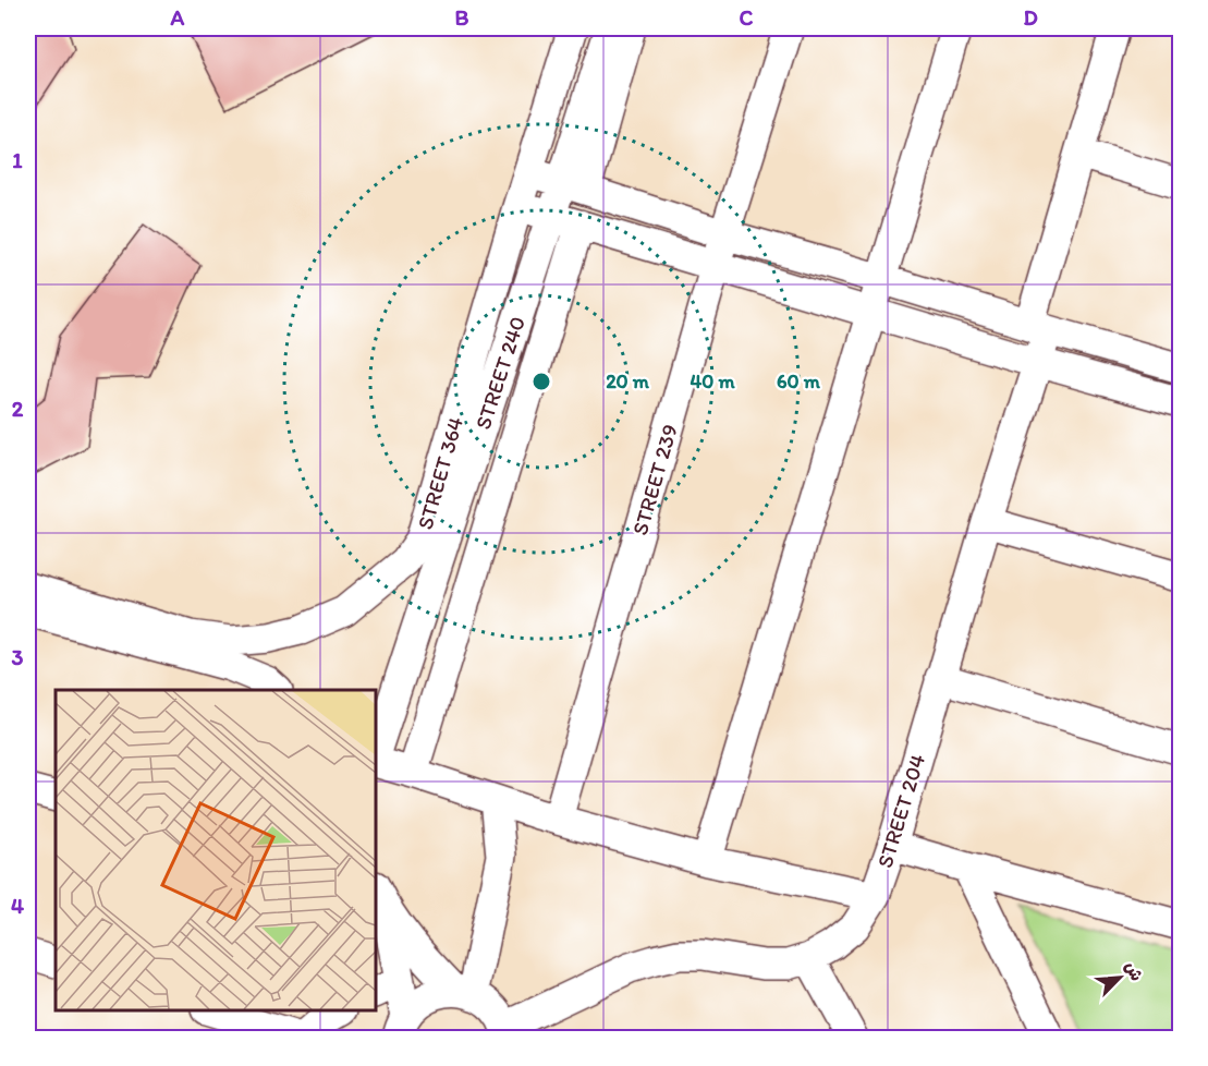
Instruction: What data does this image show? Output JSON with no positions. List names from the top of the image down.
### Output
{
  "streets": {
    "street": [
      "STREET 240",
      "STREET 364",
      "STREET 239",
      "STREET 204"
    ]
  },
  "north": "top right",
  "grid": {
    "columns": [
      "A",
      "B",
      "C",
      "D"
    ],
    "rows": [
      "1",
      "2",
      "3",
      "4"
    ]
  },
  "rings": ["20 m", "40 m", "60 m"]
}
